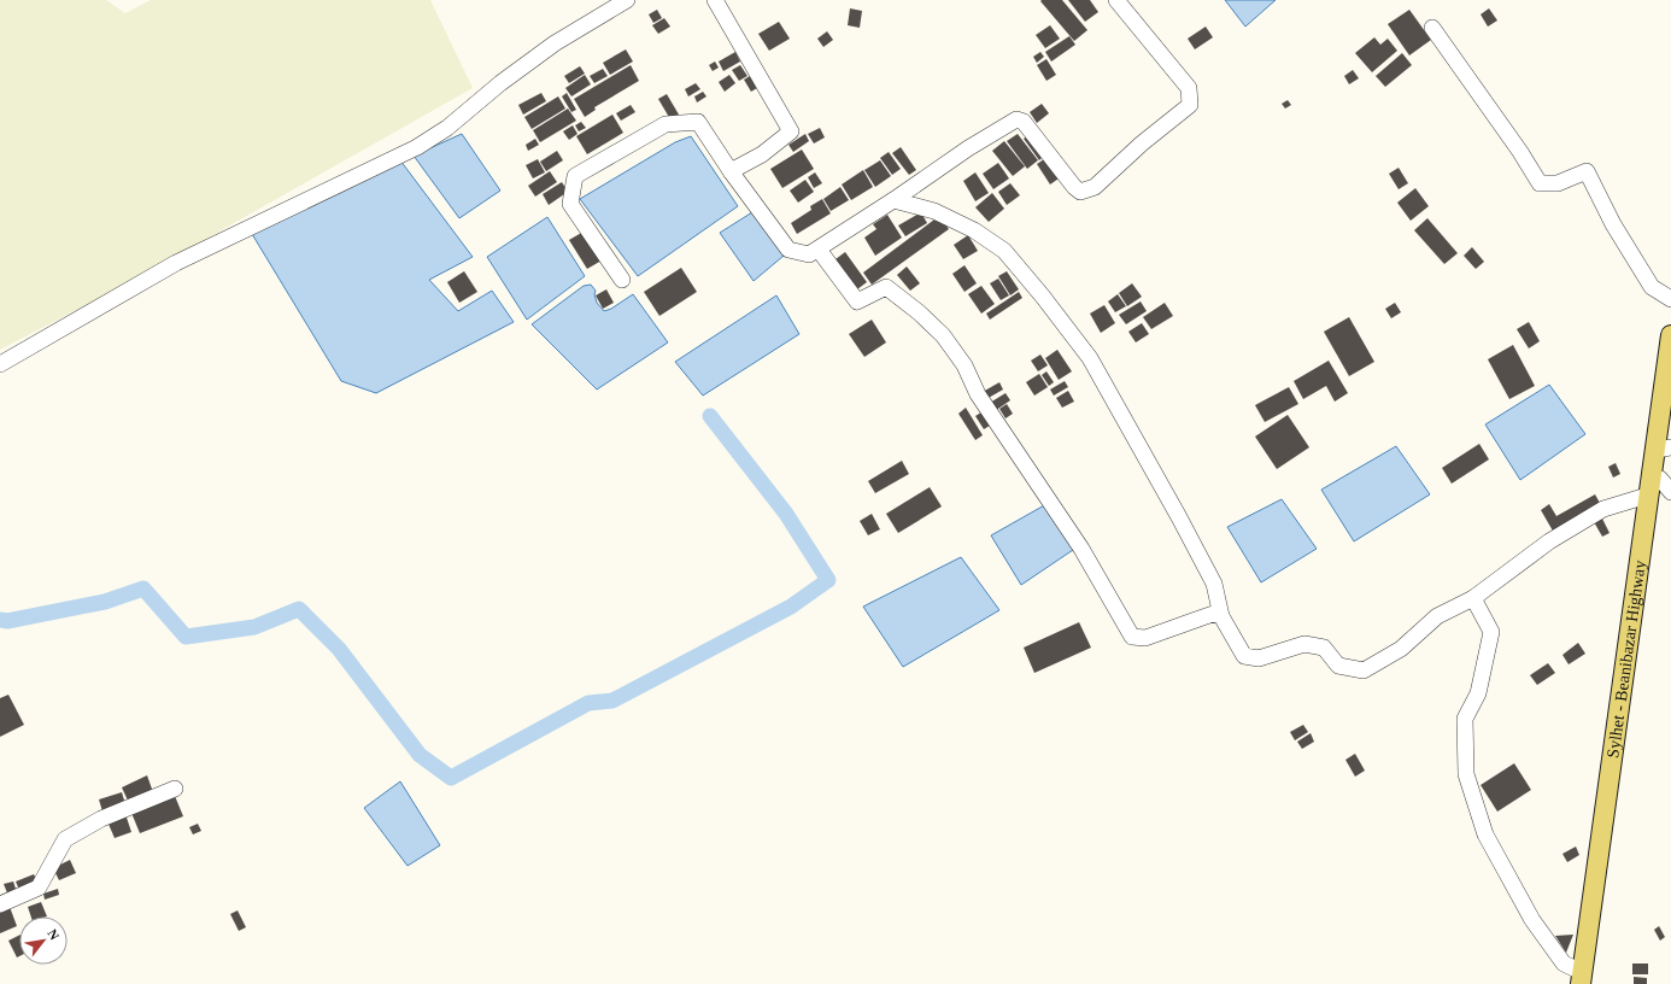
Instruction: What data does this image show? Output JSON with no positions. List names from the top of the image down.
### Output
{
  "streets": {
    "main road": ["Sylhet - Beanibazar Highway"]
  },
  "north": "top right"
}
